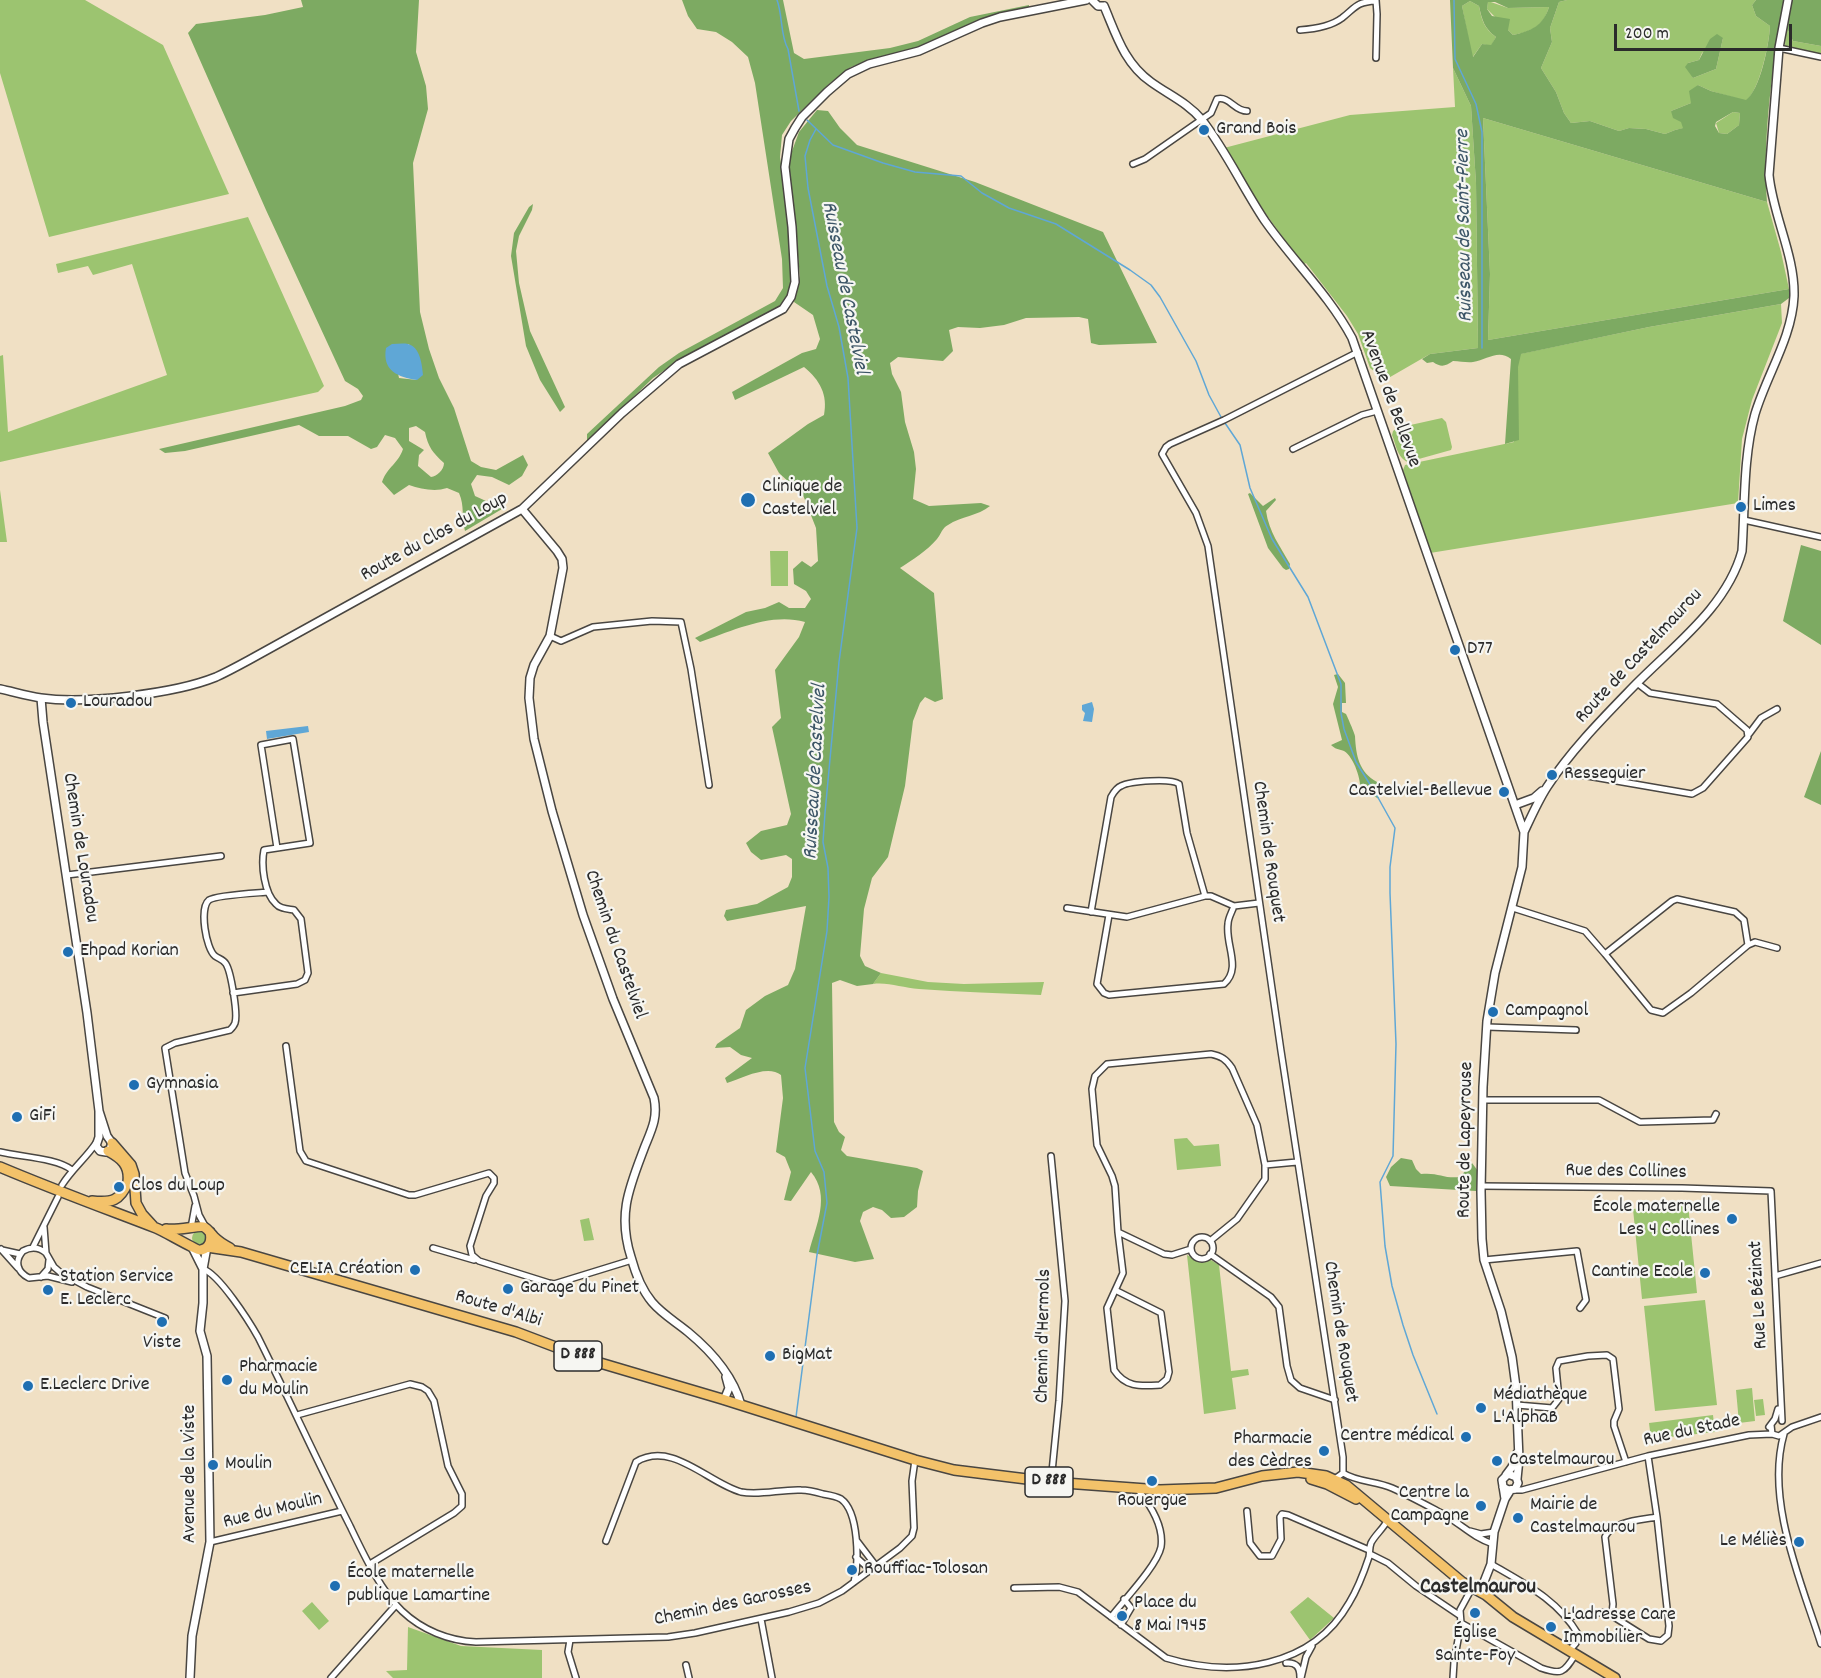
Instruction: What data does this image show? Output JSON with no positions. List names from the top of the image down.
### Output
{
  "streets": {
    "main road": ["Route d'Albi", "D 888"],
    "street": [
      "Avenue de Bellevue",
      "Route du Clos du Loup",
      "Route de Castelmaurou",
      "Chemin de Louradou",
      "Chemin de Rouquet",
      "Chemin du Castelviel",
      "Route de Lapeyrouse",
      "Rue des Collines",
      "Rue Le Bézinat",
      "Chemin d'Hermols",
      "Rue du Stade",
      "Avenue de la Viste",
      "Rue du Moulin",
      "Chemin des Garosses"
    ]
  },
  "crossings": [
    ["Avenue de Bellevue", "Route de Castelmaurou"],
    ["Avenue de Bellevue", "Chemin de Rouquet"],
    ["Avenue de Bellevue", "Route de Lapeyrouse"],
    ["Route du Clos du Loup", "Chemin de Louradou"],
    ["Route du Clos du Loup", "Chemin du Castelviel"],
    ["Route de Castelmaurou", "Route de Lapeyrouse"],
    ["Chemin de Rouquet", "D 888"],
    ["Chemin du Castelviel", "Route d'Albi"],
    ["Route de Lapeyrouse", "Rue des Collines"],
    ["Route de Lapeyrouse", "Rue du Stade"],
    ["Rue des Collines", "Rue Le Bézinat"],
    ["Rue Le Bézinat", "Rue du Stade"],
    ["Route d'Albi", "D 888"],
    ["Route d'Albi", "Avenue de la Viste"],
    ["Route d'Albi", "Chemin des Garosses"],
    ["Chemin d'Hermols", "D 888"],
    ["D 888", "Chemin des Garosses"],
    ["Avenue de la Viste", "Rue du Moulin"],
    ["Avenue de la Viste", "Chemin des Garosses"],
    ["Rue du Moulin", "Chemin des Garosses"]
  ],
  "districts": ["Castelmaurou"],
  "water": ["Ruisseau de Saint-Pierre", "Ruisseau de Castelviel"],
  "places": [
    "Grand Bois",
    "Clinique de Castelviel",
    "Limes",
    "D77",
    "Louradou",
    "Resseguier",
    "Castelviel-Bellevue",
    "Ehpad Korian",
    "Campagnol",
    "Gymnasia",
    "GiFi",
    "Clos du Loup",
    "École maternelle Les 4 Collines",
    "CELIA Création",
    "Cantine Ecole",
    "Garage du Pinet",
    "Station Service E. Leclerc",
    "Viste",
    "BigMat",
    "Pharmacie du Moulin",
    "E.Leclerc Drive",
    "Médiathèque L'AlphaB",
    "Centre médical",
    "Pharmacie des Cèdres",
    "Castelmaurou",
    "Moulin",
    "Rouergue",
    "Centre la Campagne",
    "Mairie de Castelmaurou",
    "Le Méliès",
    "Rouffiac-Tolosan",
    "École maternelle publique Lamartine",
    "Église Sainte-Foy",
    "Place du 8 Mai 1945",
    "L'adresse Care Immobilier"
  ],
  "scale_bar": "200 m"
}
